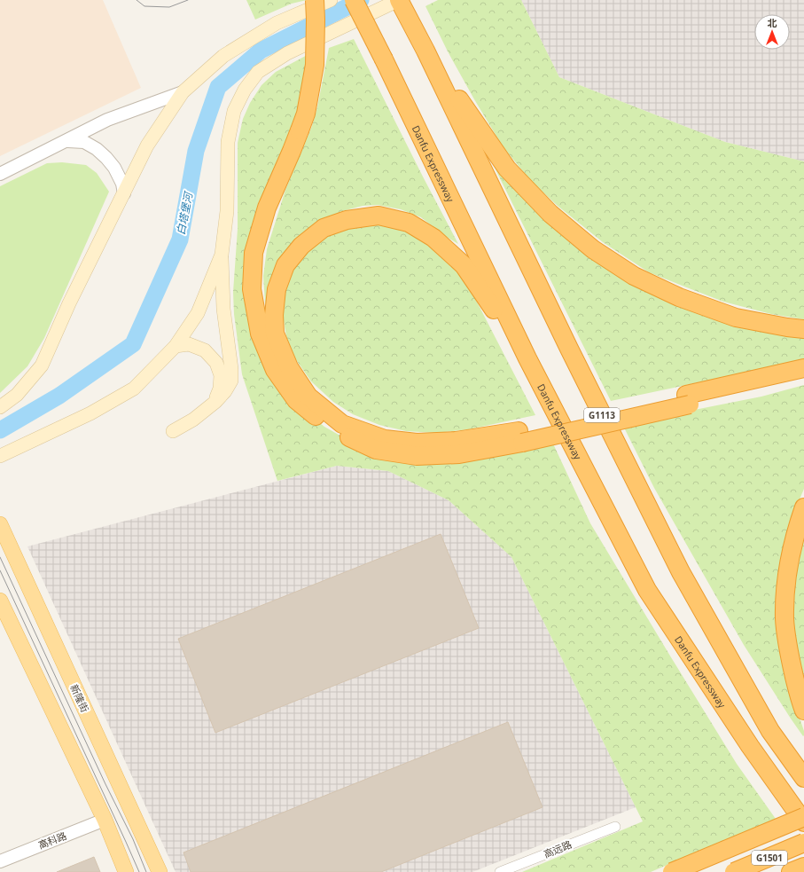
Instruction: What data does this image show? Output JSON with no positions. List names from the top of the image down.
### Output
{
  "streets": {
    "highway": ["Danfu Expressway", "G1113", "G1501"],
    "main road": ["新隆街"],
    "street": ["高科路", "高远路"]
  },
  "water": ["白塔堡河"],
  "north": "top"
}
